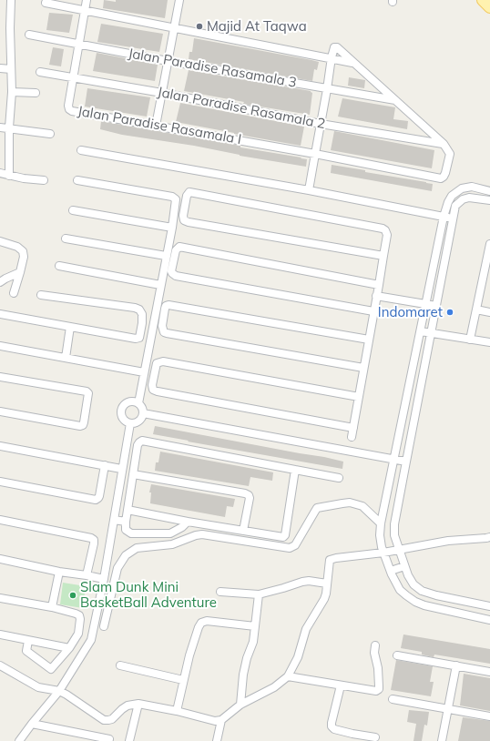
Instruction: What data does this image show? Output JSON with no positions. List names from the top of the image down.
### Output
{
  "streets": {
    "street": ["Jalan Paradise Rasamala 3", "Jalan Paradise Rasamala 2", "Jalan Paradise Rasamala I"]
  },
  "crossings": [
    ["Jalan Paradise Rasamala 3", "Jalan Paradise Rasamala I"],
    ["Jalan Paradise Rasamala 2", "Jalan Paradise Rasamala I"]
  ],
  "places": ["Majid At Taqwa", "Indomaret", "Slam Dunk Mini BasketBall Adventure"]
}
